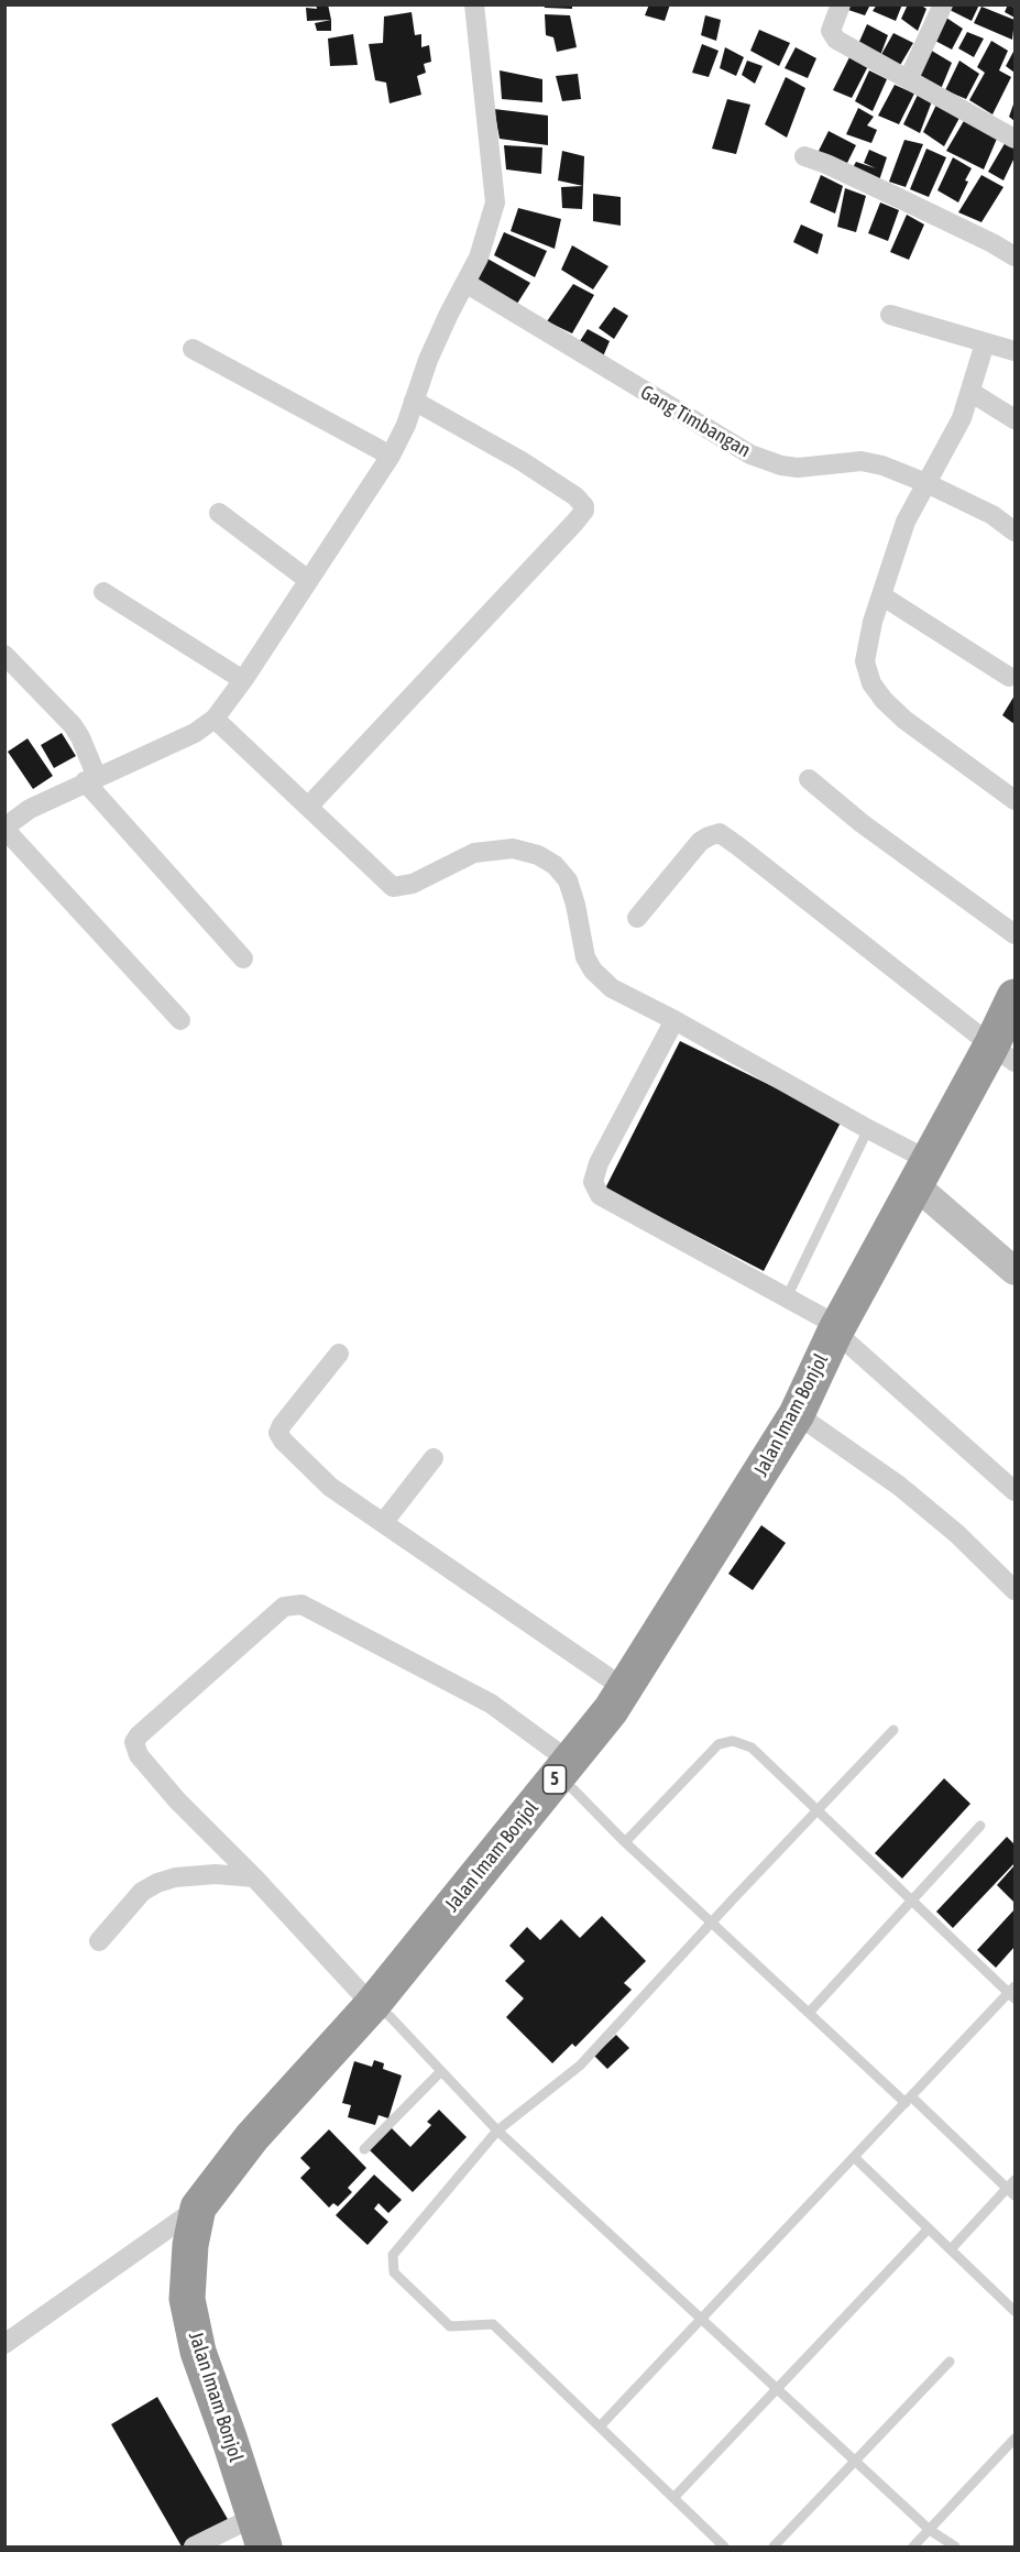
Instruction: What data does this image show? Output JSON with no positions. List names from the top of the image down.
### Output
{
  "streets": {
    "highway": ["Jalan Imam Bonjol", "5"],
    "street": ["Gang Timbangan"]
  }
}
